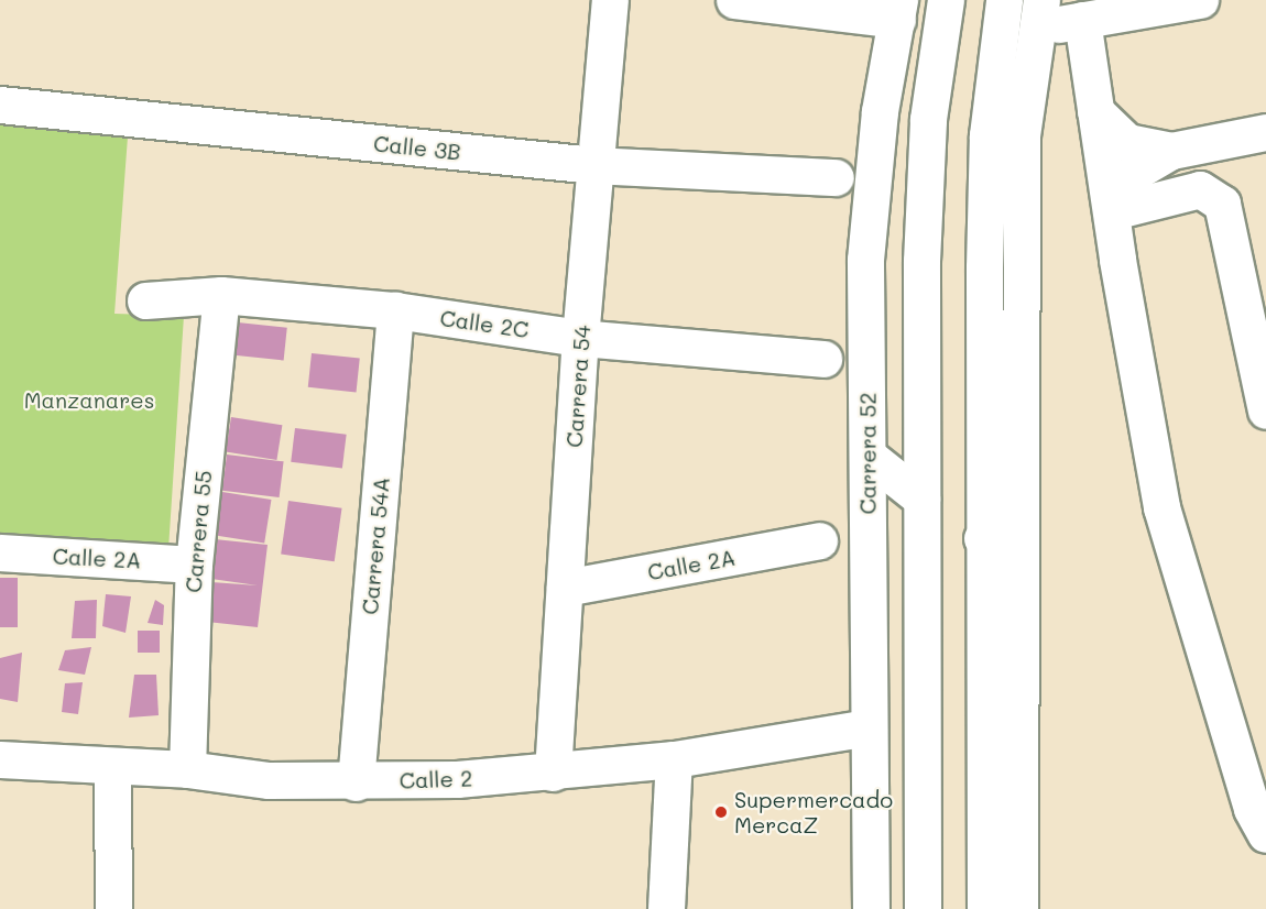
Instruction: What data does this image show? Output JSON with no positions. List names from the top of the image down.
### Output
{
  "streets": {
    "street": [
      "Calle 3B",
      "Calle 2C",
      "Carrera 54",
      "Carrera 52",
      "Carrera 55",
      "Carrera 54A",
      "Calle 2A",
      "Calle 2"
    ]
  },
  "crossings": [
    ["Calle 3B", "Carrera 54"],
    ["Calle 2C", "Carrera 54"],
    ["Calle 2C", "Carrera 55"],
    ["Calle 2C", "Carrera 54A"],
    ["Carrera 54", "Calle 2A"],
    ["Carrera 54", "Calle 2"],
    ["Carrera 52", "Calle 2"],
    ["Carrera 55", "Calle 2A"],
    ["Carrera 55", "Calle 2"],
    ["Carrera 54A", "Calle 2"]
  ],
  "parks": ["Manzanares"],
  "places": ["Supermercado MercaZ"]
}
